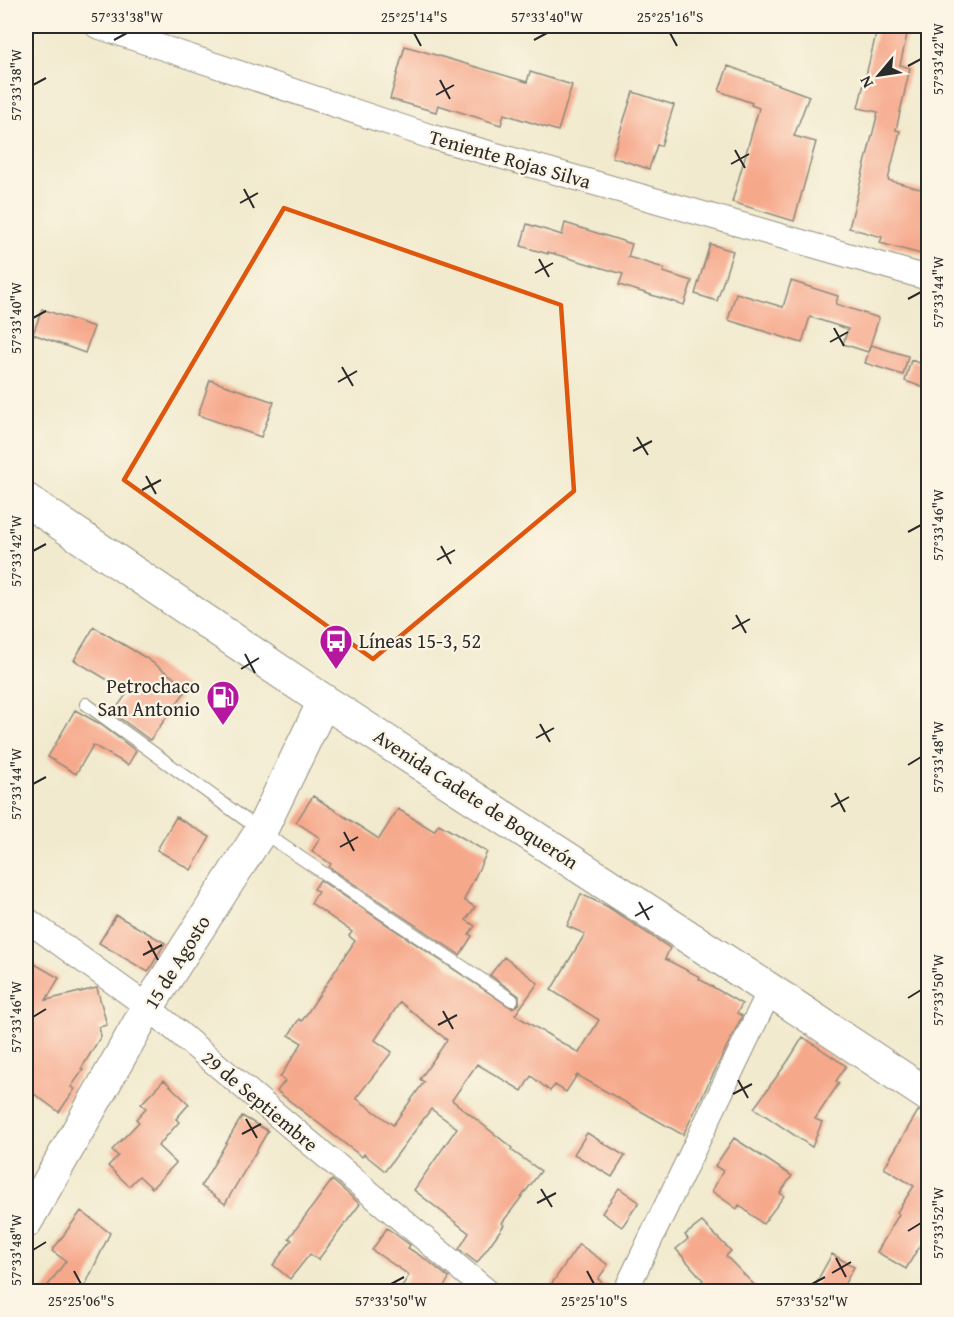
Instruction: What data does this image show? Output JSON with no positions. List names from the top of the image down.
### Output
{
  "streets": {
    "main road": ["Avenida Cadete de Boquerón"],
    "street": ["Teniente Rojas Silva", "15 de Agosto", "29 de Septiembre"]
  },
  "crossings": [
    ["Avenida Cadete de Boquerón", "15 de Agosto"],
    ["15 de Agosto", "29 de Septiembre"]
  ],
  "places": {
    "bus stop": ["Líneas 15-3, 52"],
    "fuel station": ["Petrochaco San Antonio"]
  },
  "north": "bottom left",
  "coordinates": [
    "57°33'38\"W",
    "25°25'14\"S",
    "57°33'40\"W",
    "25°25'16\"S",
    "57°33'42\"W",
    "57°33'44\"W",
    "57°33'46\"W",
    "57°33'48\"W",
    "57°33'50\"W",
    "57°33'52\"W",
    "25°25'06\"S",
    "25°25'10\"S"
  ]
}
